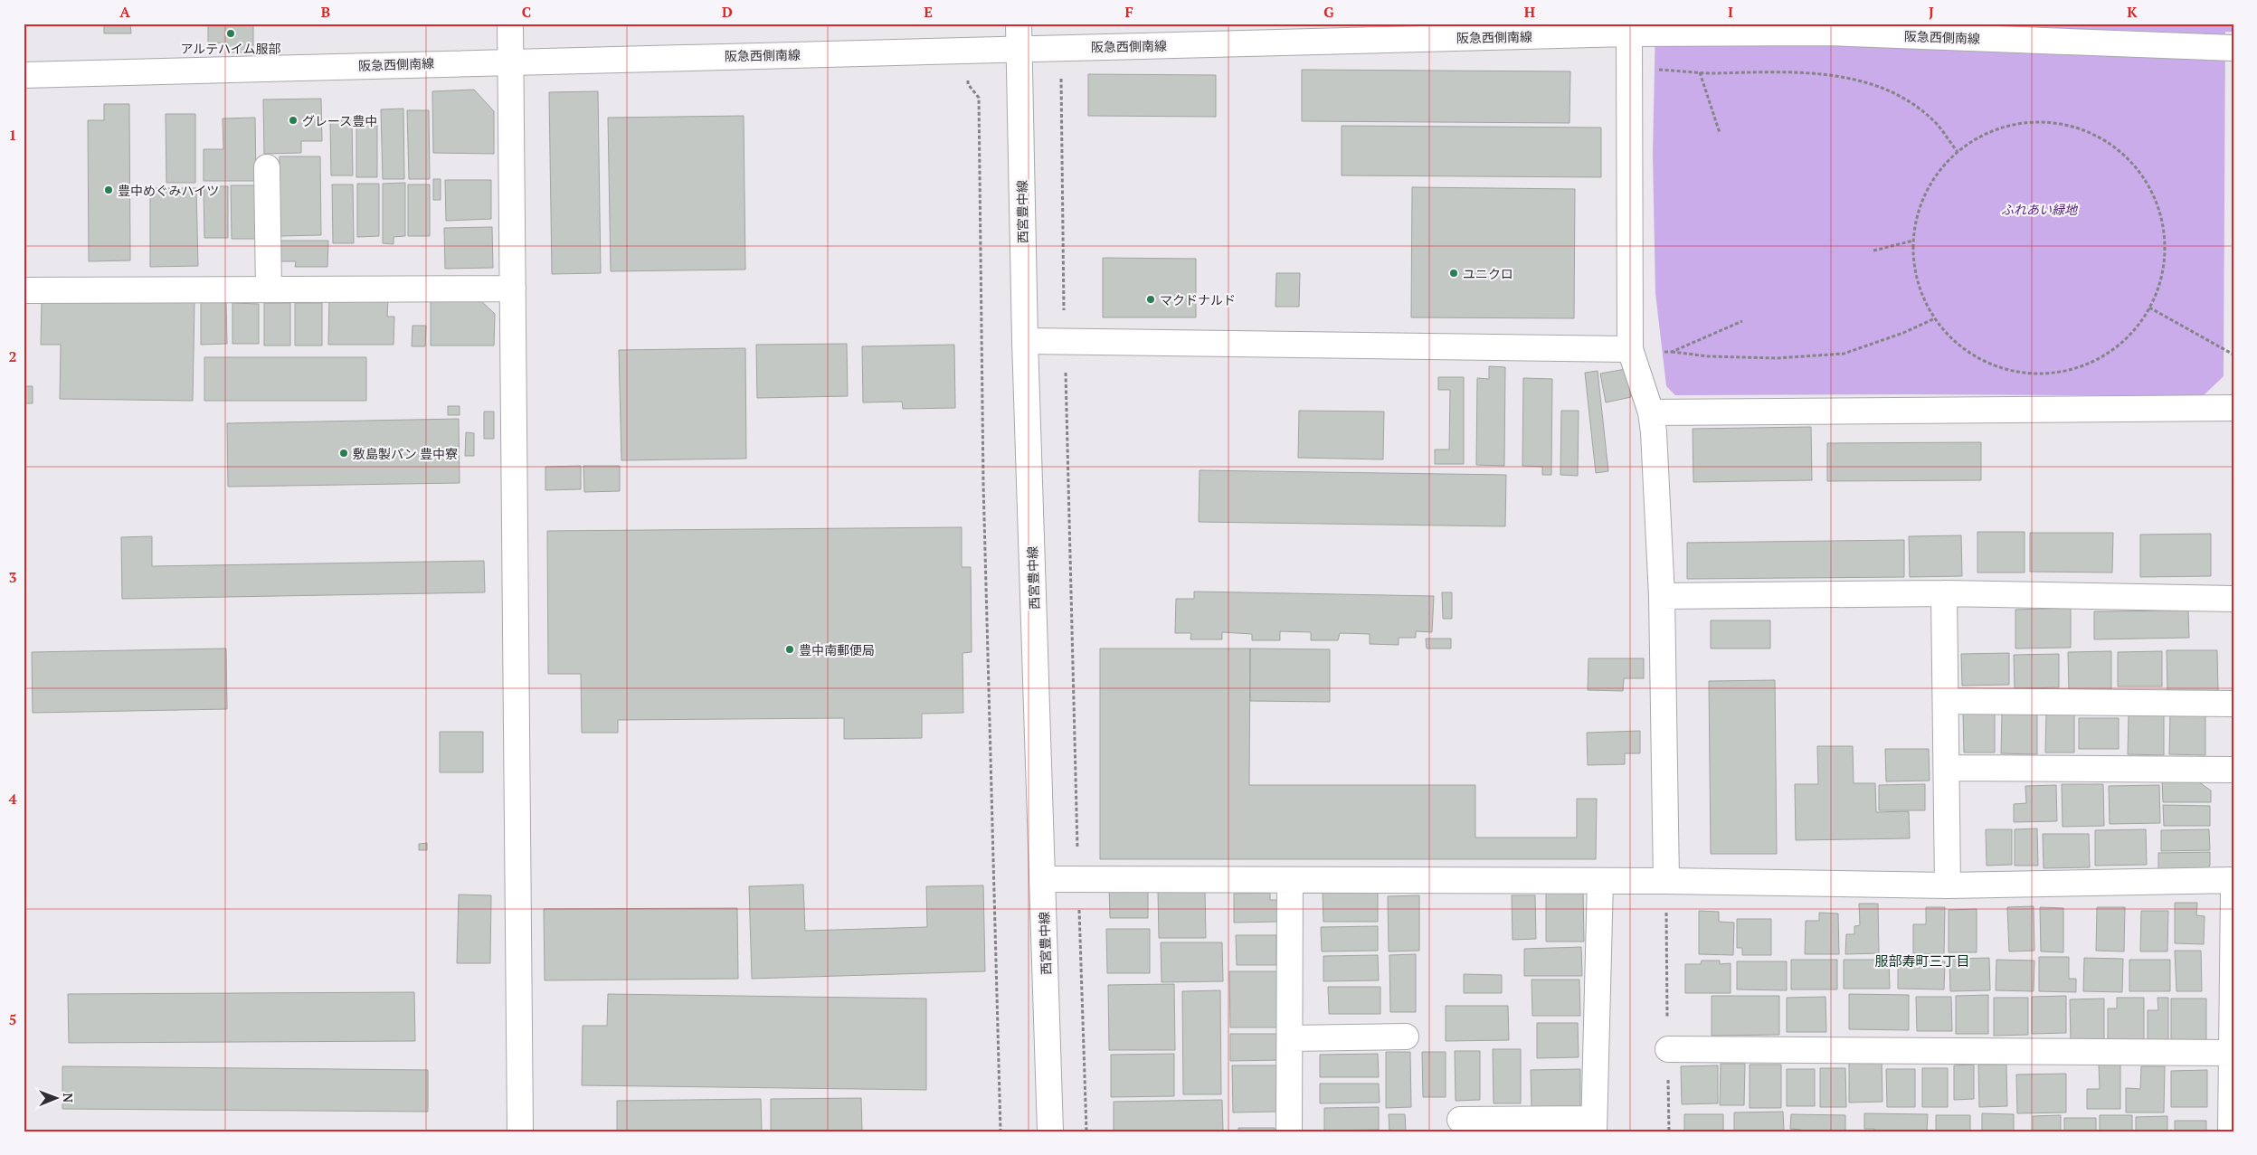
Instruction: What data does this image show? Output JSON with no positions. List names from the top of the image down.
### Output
{
  "streets": {
    "street": ["阪急西側南線", "西宮豊中線"]
  },
  "crossings": [
    ["阪急西側南線", "西宮豊中線"]
  ],
  "districts": ["服部寿町三丁目"],
  "parks": ["ふれあい緑地"],
  "places": [
    "アルテハイム服部",
    "グレース豊中",
    "豊中めぐみハイツ",
    "ユニクロ",
    "マクドナルド",
    "敷島製パン 豊中寮",
    "豊中南郵便局"
  ],
  "north": "right",
  "grid": {
    "columns": [
      "A",
      "B",
      "C",
      "D",
      "E",
      "F",
      "G",
      "H",
      "I",
      "J",
      "K"
    ],
    "rows": [
      "1",
      "2",
      "3",
      "4",
      "5"
    ]
  }
}
